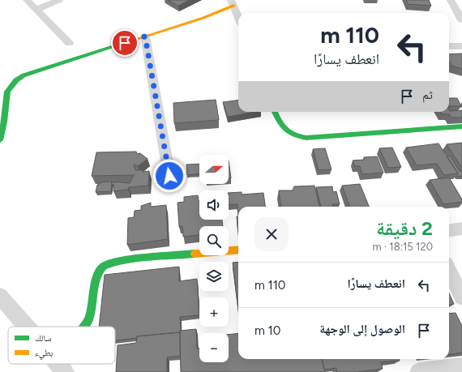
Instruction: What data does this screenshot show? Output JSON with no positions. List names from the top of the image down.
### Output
{
  "legend": ["سالك", "بطيء"],
  "north": "right",
  "page": {
    "turn": ["110 m", "انعطف يسارًا"],
    "then": "ثم",
    "map_buttons": ["+", "−"],
    "heading": ["2 دقيقة", "120 m · 18:15"],
    "list": [
      {
        "name": "انعطف يسارًا",
        "value": "110 m"
      },
      {
        "name": "الوصول إلى الوجهة",
        "value": "10 m"
      }
    ]
  }
}
